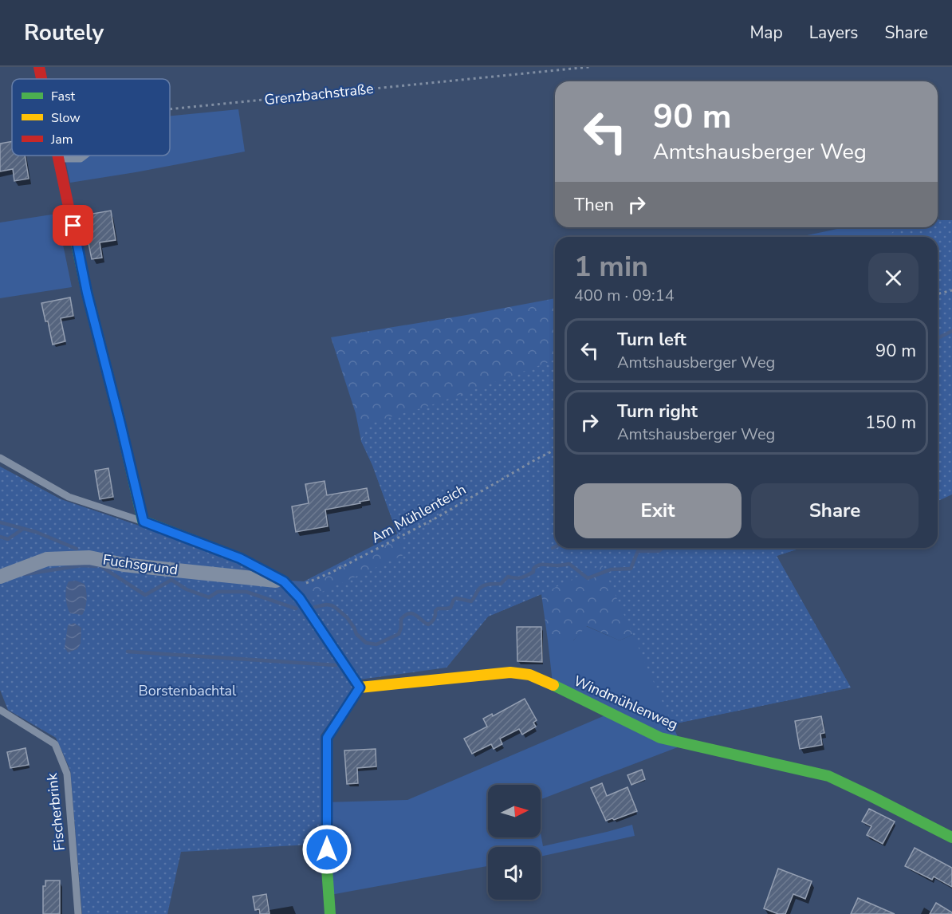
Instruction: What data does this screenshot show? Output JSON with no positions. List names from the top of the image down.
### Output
{
  "streets": {
    "street": ["Fuchsgrund", "Windmühlenweg"],
    "lane": ["Fischerbrink"],
    "path": ["Grenzbachstraße", "Am Mühlenteich"]
  },
  "parks": ["Borstenbachtal"],
  "legend": ["Fast", "Slow", "Jam"],
  "north": "right",
  "page": {
    "header": "Routely",
    "nav": ["Map", "Layers", "Share"],
    "turn": ["90 m", "Amtshausberger Weg"],
    "then": "Then",
    "heading": ["1 min", "400 m · 09:14"],
    "list": [
      {
        "name": "Turn left",
        "note": "Amtshausberger Weg",
        "value": "90 m"
      },
      {
        "name": "Turn right",
        "note": "Amtshausberger Weg",
        "value": "150 m"
      }
    ],
    "buttons": ["Exit", "Share"]
  }
}
